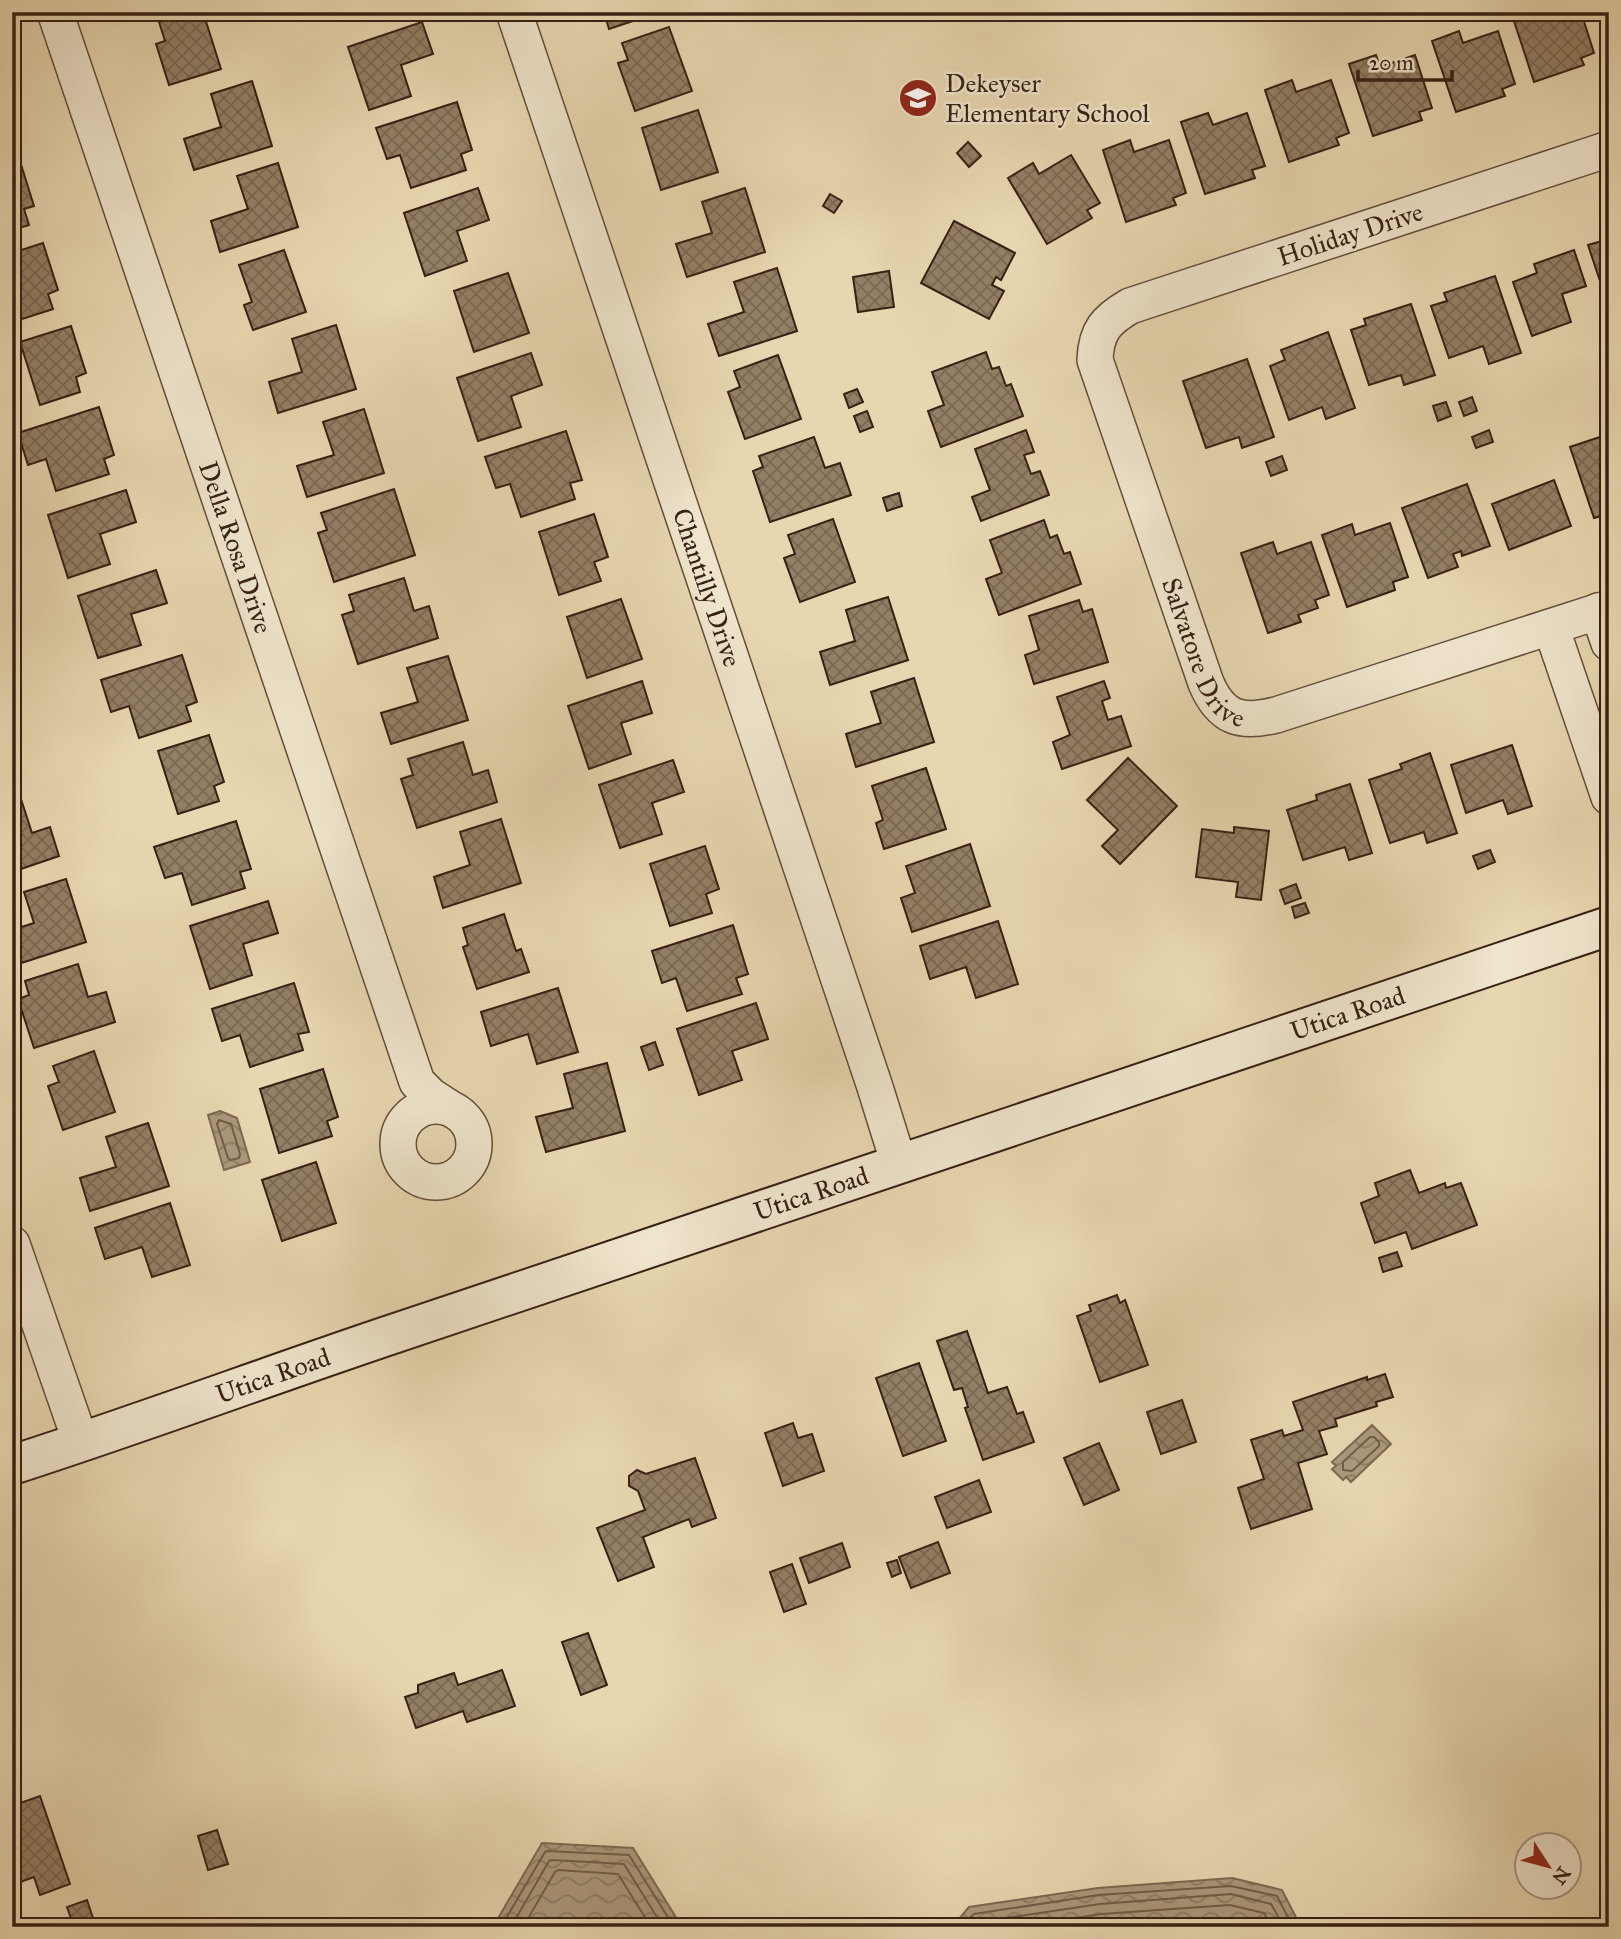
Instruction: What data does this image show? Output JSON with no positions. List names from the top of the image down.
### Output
{
  "streets": {
    "street": [
      "Holiday Drive",
      "Della Rosa Drive",
      "Chantilly Drive",
      "Salvatore Drive",
      "Utica Road"
    ]
  },
  "crossings": [
    ["Holiday Drive", "Salvatore Drive"],
    ["Chantilly Drive", "Utica Road"]
  ],
  "places": {
    "school or university": ["Dekeyser Elementary School"]
  },
  "scale_bar": "20 m",
  "north": "bottom right"
}
